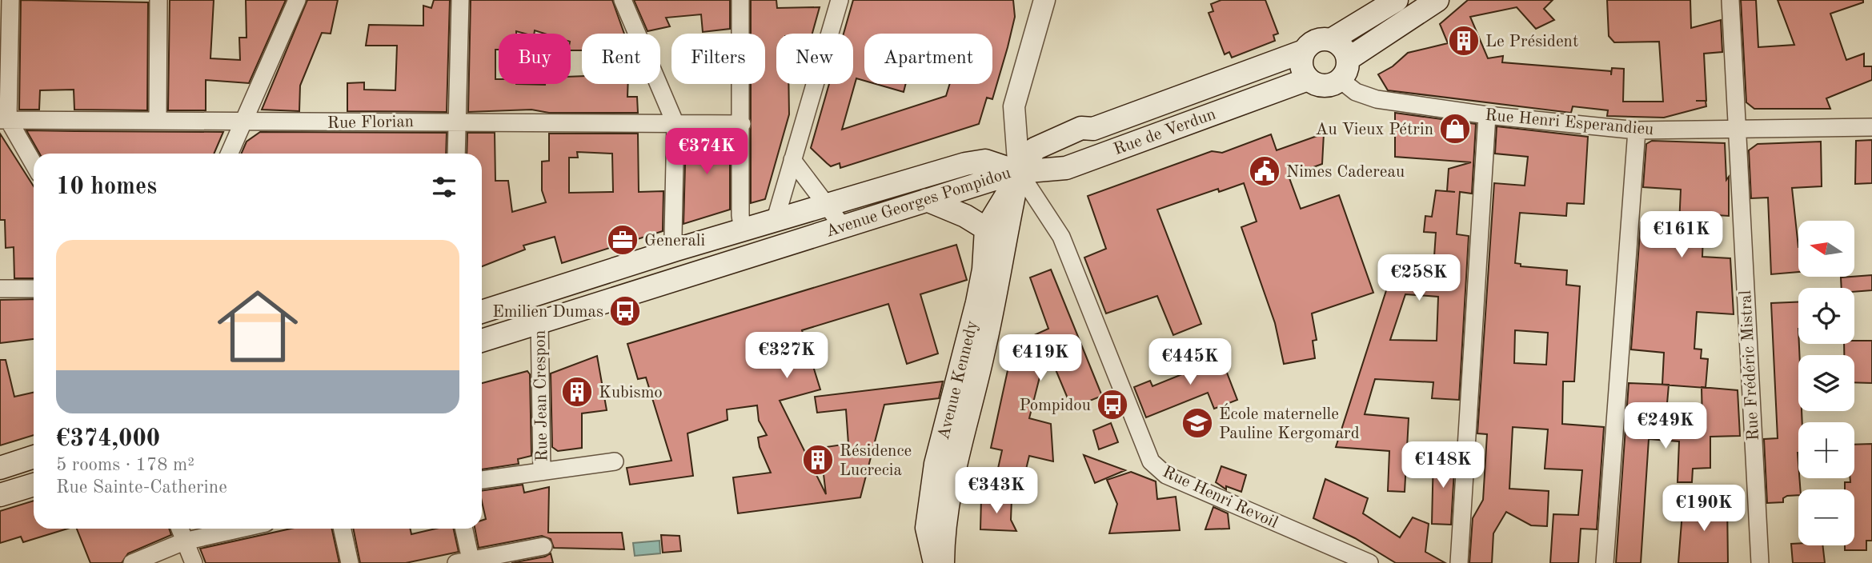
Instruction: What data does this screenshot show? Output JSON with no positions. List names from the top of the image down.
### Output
{
  "streets": {
    "main road": ["Rue de Verdun", "Avenue Georges Pompidou", "Avenue Kennedy"],
    "street": [
      "Rue Florian",
      "Rue Henri Esperandieu",
      "Rue Frédéric Mistral",
      "Rue Jean Crespon",
      "Rue Henri Revoil"
    ]
  },
  "crossings": [
    ["Rue Henri Esperandieu", "Rue de Verdun"],
    ["Rue Henri Esperandieu", "Rue Frédéric Mistral"],
    ["Rue de Verdun", "Avenue Georges Pompidou"],
    ["Rue de Verdun", "Avenue Kennedy"],
    ["Rue de Verdun", "Rue Henri Revoil"],
    ["Avenue Georges Pompidou", "Avenue Kennedy"],
    ["Avenue Georges Pompidou", "Rue Jean Crespon"],
    ["Avenue Georges Pompidou", "Rue Henri Revoil"],
    ["Avenue Kennedy", "Rue Henri Revoil"]
  ],
  "places": {
    "building": ["Le Président", "Kubismo", "Résidence Lucrecia"],
    "shop": ["Au Vieux Pétrin"],
    "public building": ["Nimes Cadereau"],
    "office": ["Generali"],
    "bus stop": ["Emilien Dumas", "Pompidou"],
    "school or university": ["École maternelle Pauline Kergomard"]
  },
  "north": "left",
  "page": {
    "chip": [
      "Buy",
      "Rent",
      "Filters",
      "New",
      "Apartment"
    ],
    "price": [
      "€374K",
      "€161K",
      "€258K",
      "€327K",
      "€419K",
      "€445K",
      "€249K",
      "€148K",
      "€343K",
      "€190K"
    ],
    "heading": "10 homes",
    "map_buttons": ["+", "−"],
    "list": [
      {
        "name": "€374,000",
        "note": "5 rooms · 178 m² · Rue Sainte-Catherine"
      }
    ]
  }
}
